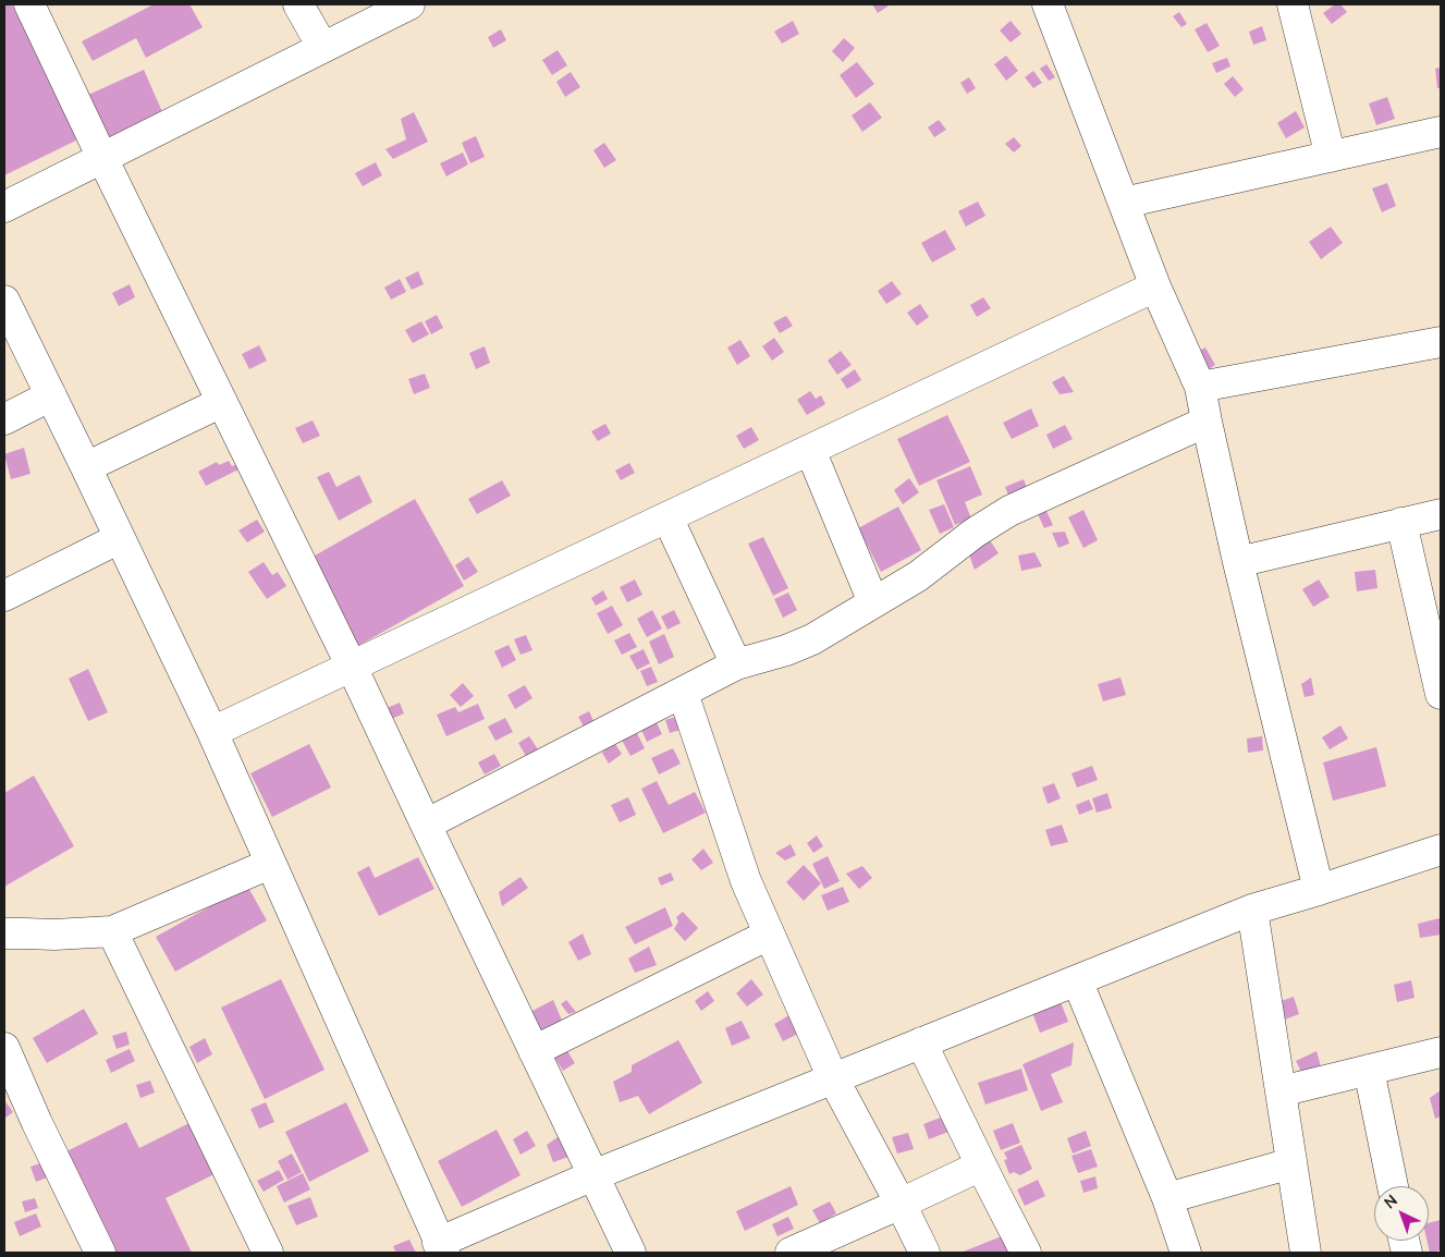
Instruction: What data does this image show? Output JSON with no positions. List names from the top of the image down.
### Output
{
  "north": "top left"
}
